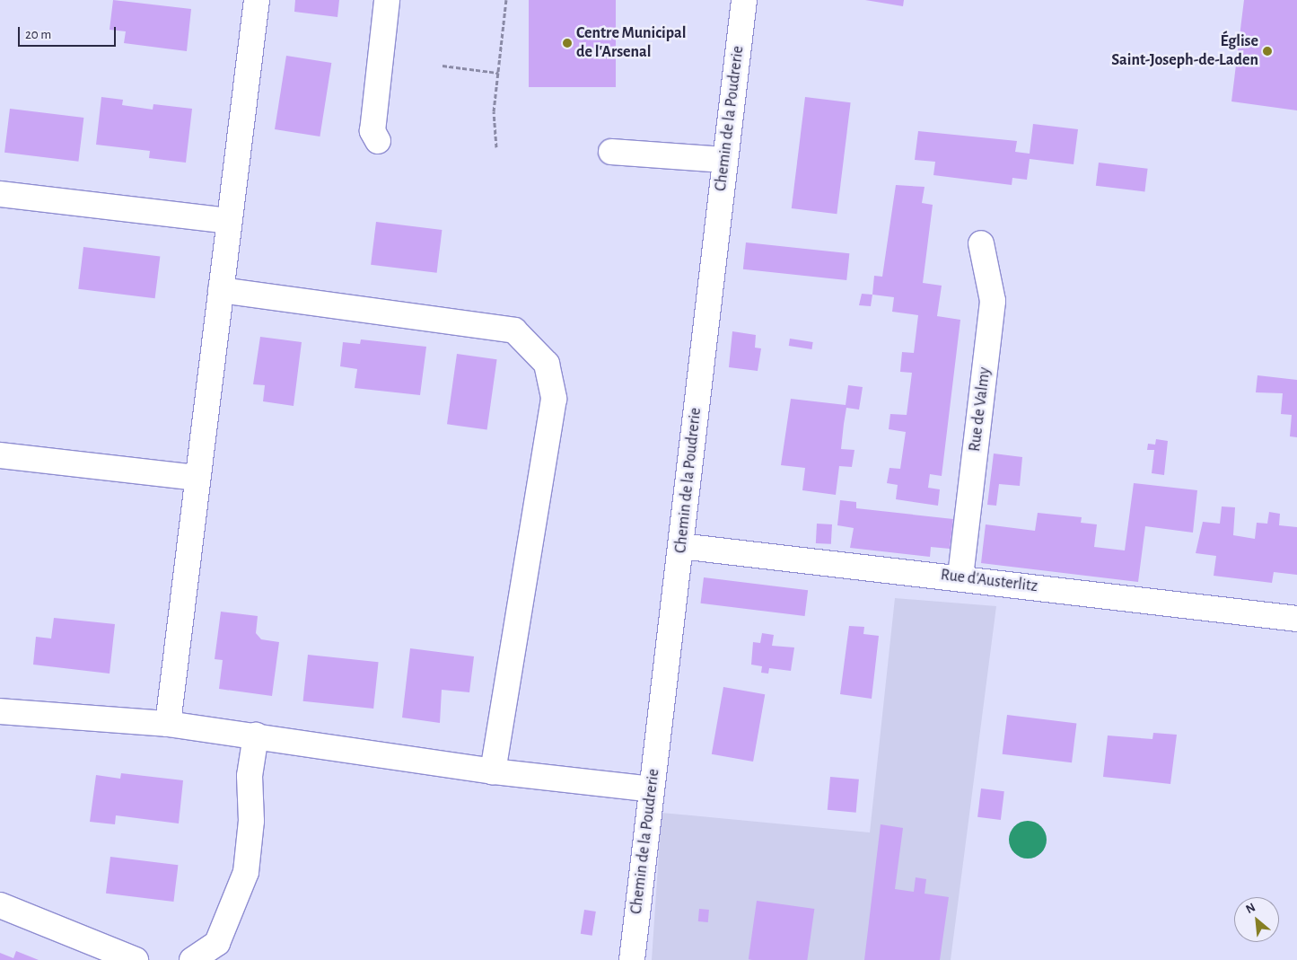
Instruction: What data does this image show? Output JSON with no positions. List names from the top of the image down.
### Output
{
  "streets": {
    "street": ["Chemin de la Poudrerie", "Rue de Valmy", "Rue d'Austerlitz"]
  },
  "crossings": [
    ["Chemin de la Poudrerie", "Rue d'Austerlitz"],
    ["Rue de Valmy", "Rue d'Austerlitz"]
  ],
  "places": ["Centre Municipal de l'Arsenal", "Église Saint-Joseph-de-Laden"],
  "scale_bar": "20 m",
  "north": "top left"
}
